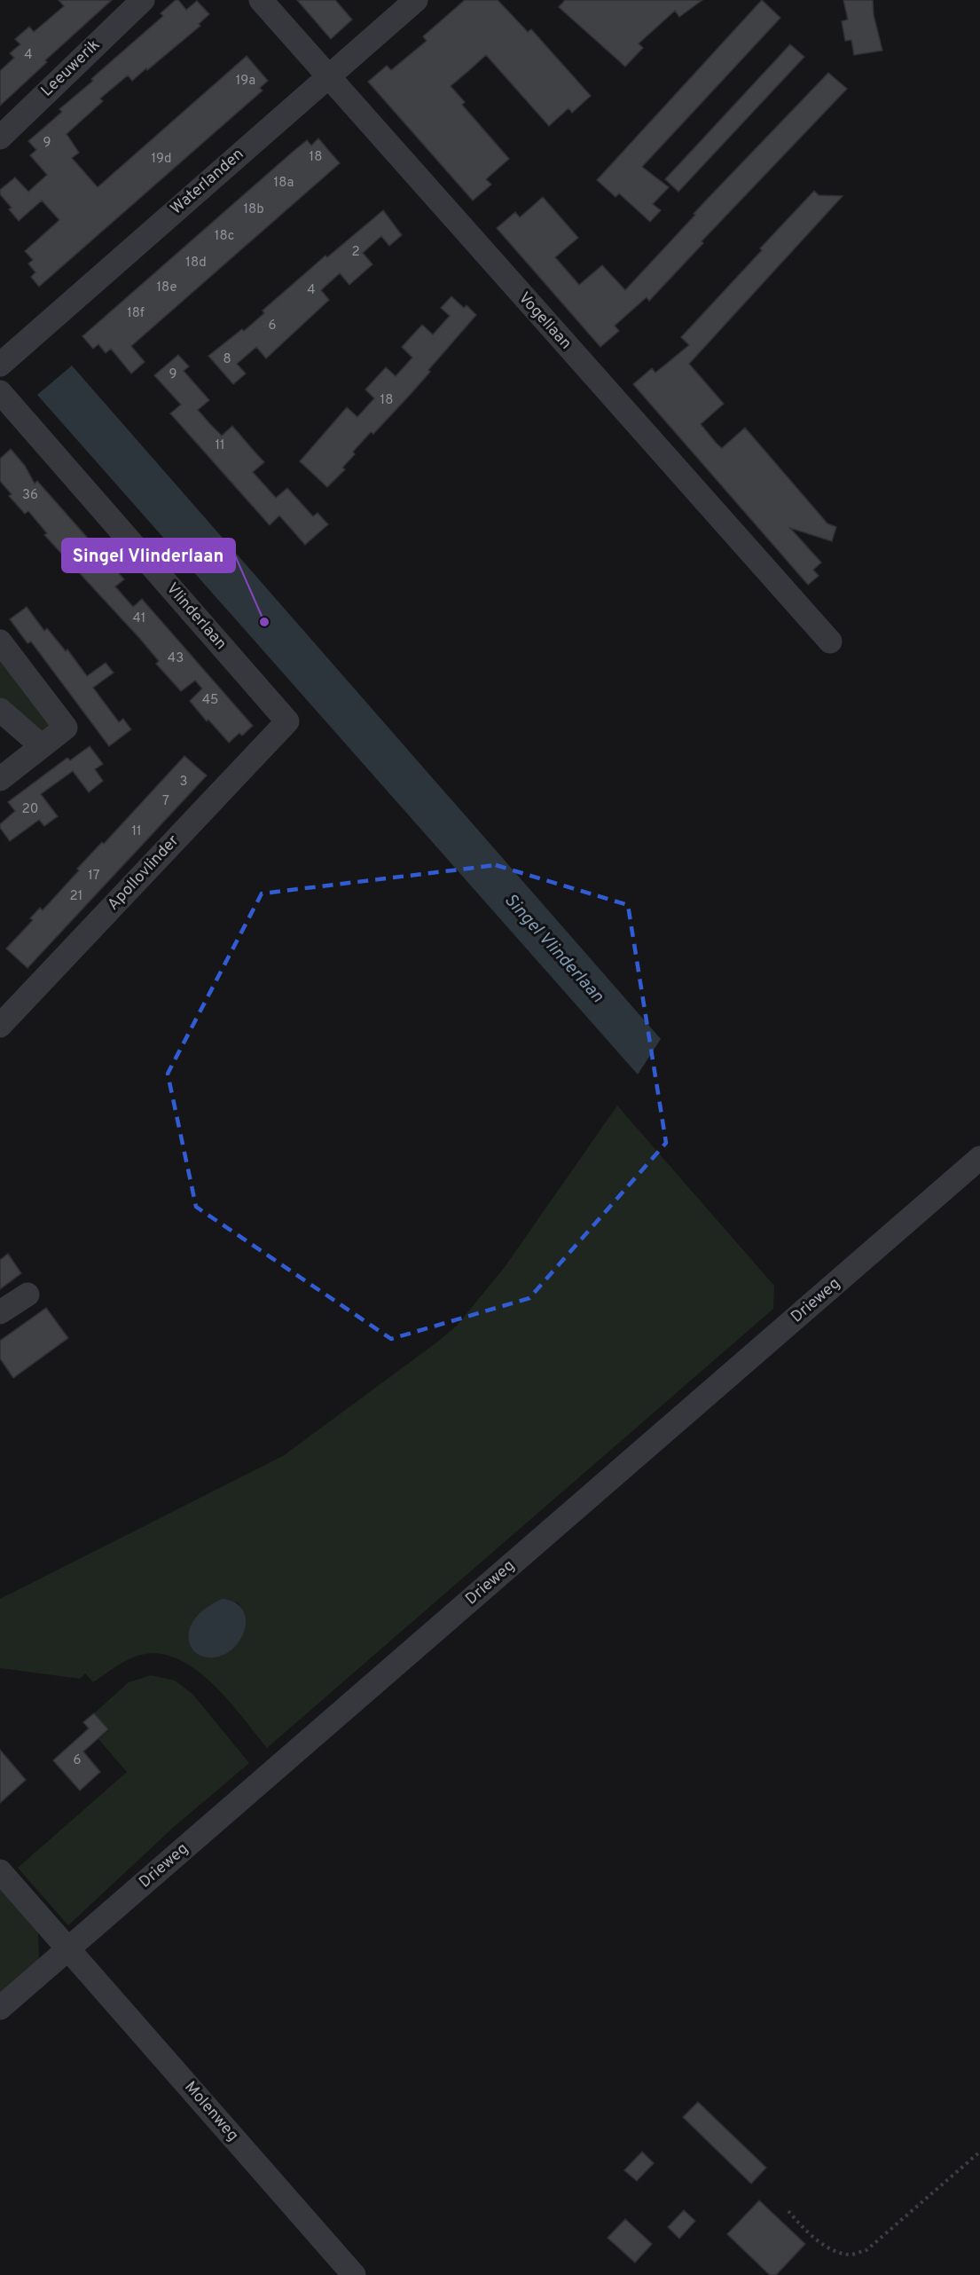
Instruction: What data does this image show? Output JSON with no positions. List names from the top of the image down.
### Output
{
  "streets": {
    "street": [
      "Leeuwerik",
      "Waterlanden",
      "Vogellaan",
      "Vlinderlaan",
      "Apollovlinder",
      "Drieweg",
      "Molenweg"
    ]
  },
  "crossings": [
    ["Waterlanden", "Vogellaan"],
    ["Vlinderlaan", "Apollovlinder"],
    ["Drieweg", "Molenweg"]
  ],
  "water": ["Singel Vlinderlaan"],
  "places": ["Singel Vlinderlaan"],
  "house_numbers": [
    "4",
    "19a",
    "9",
    "18",
    "19d",
    "18a",
    "18b",
    "18c",
    "2",
    "18d",
    "18e",
    "4",
    "18f",
    "6",
    "8",
    "9",
    "18",
    "11",
    "36",
    "41",
    "43",
    "45",
    "3",
    "7",
    "20",
    "11",
    "17",
    "21",
    "6"
  ]
}
